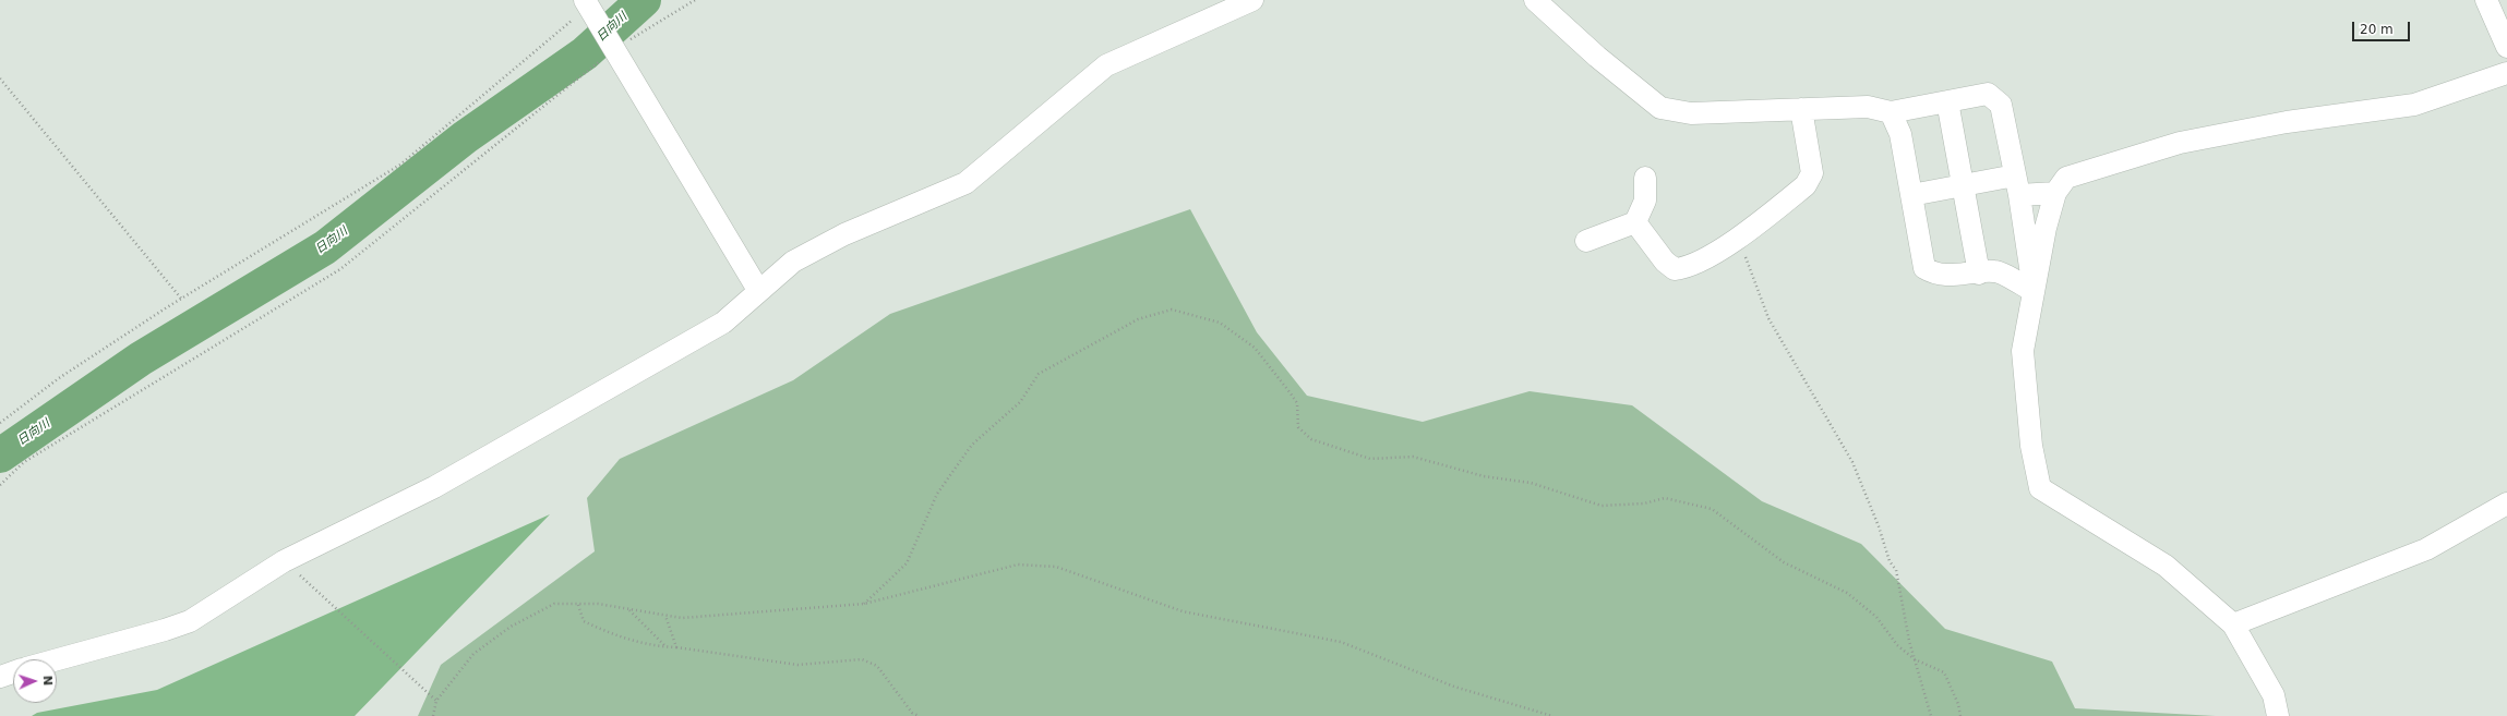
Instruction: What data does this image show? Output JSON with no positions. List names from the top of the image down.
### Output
{
  "water": ["日向川"],
  "scale_bar": "20 m",
  "north": "right"
}
